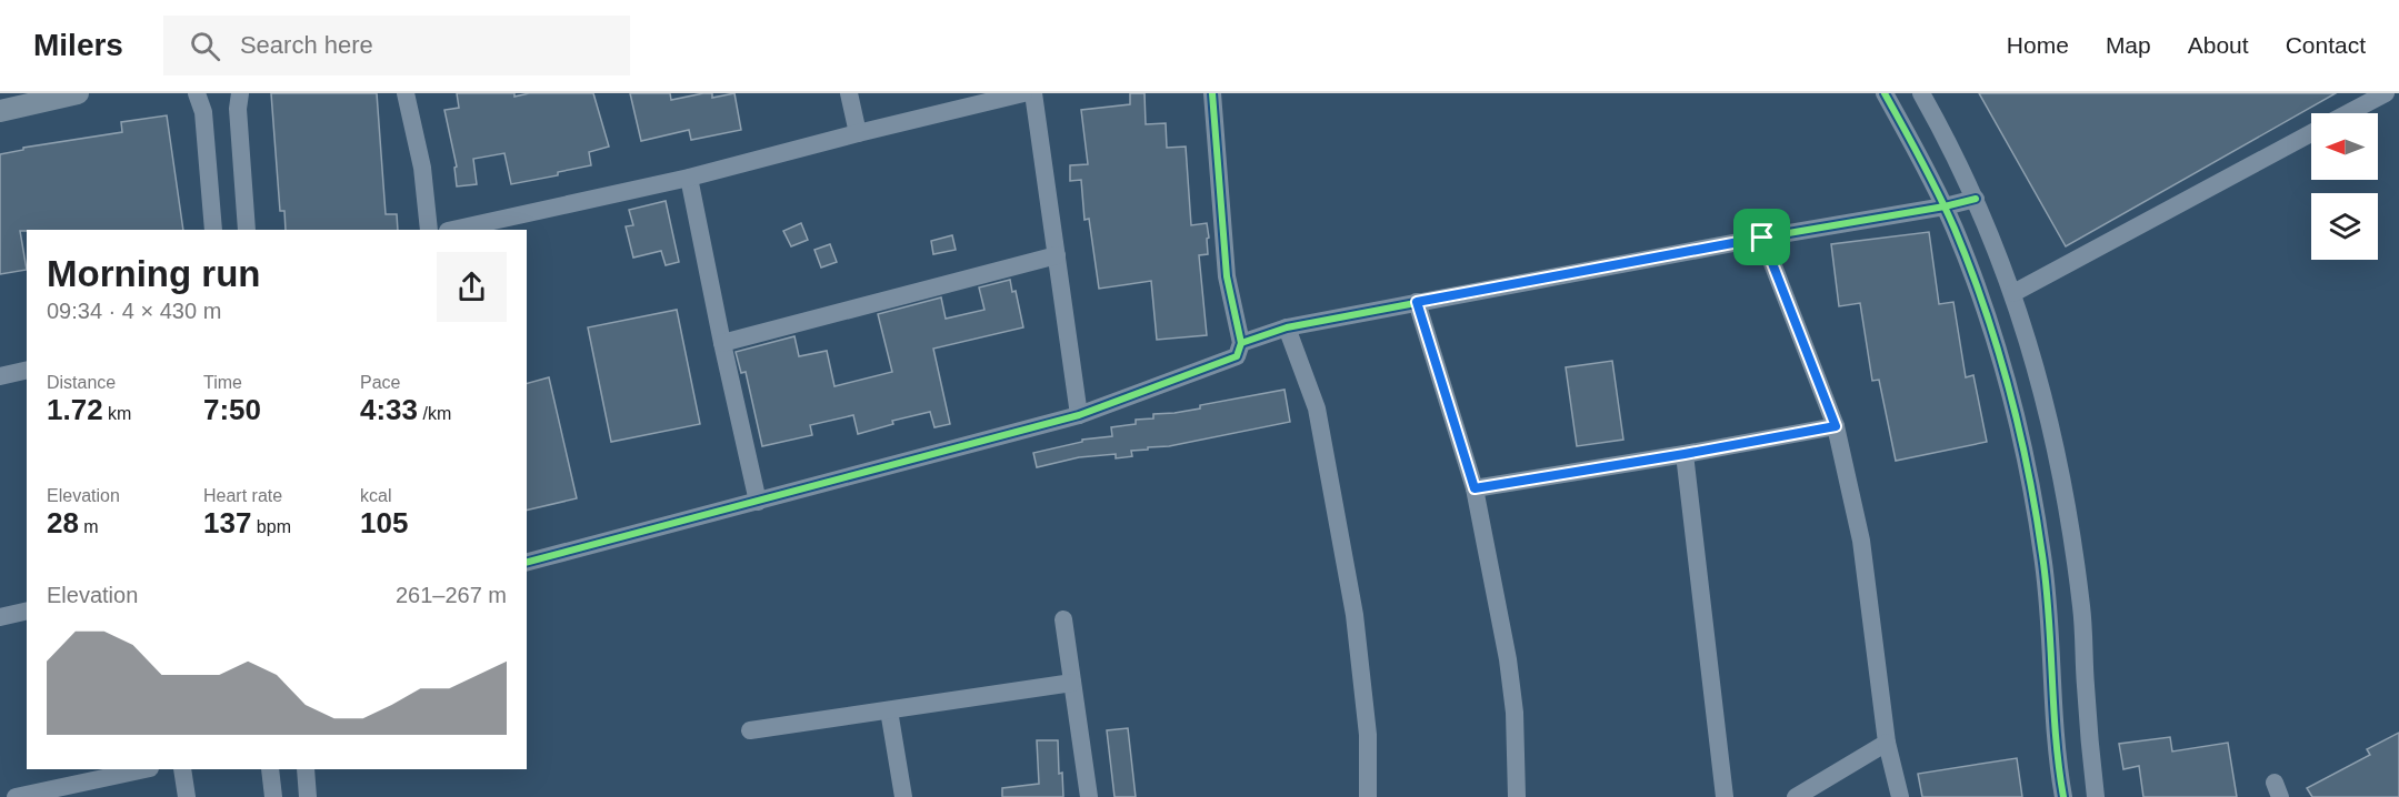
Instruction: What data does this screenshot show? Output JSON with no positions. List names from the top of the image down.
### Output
{
  "north": "left",
  "page": {
    "header": "Milers",
    "search": "Search here",
    "nav": [
      "Home",
      "Map",
      "About",
      "Contact"
    ],
    "heading": ["Morning run", "09:34 · 4 × 430 m"],
    "stats": [
      ["Distance", "1.72 km"],
      ["Time", "7:50"],
      ["Pace", "4:33 /km"],
      ["Elevation", "28 m"],
      ["Heart rate", "137 bpm"],
      ["kcal", "105"]
    ],
    "chart": ["Elevation", "261–267 m"]
  }
}
